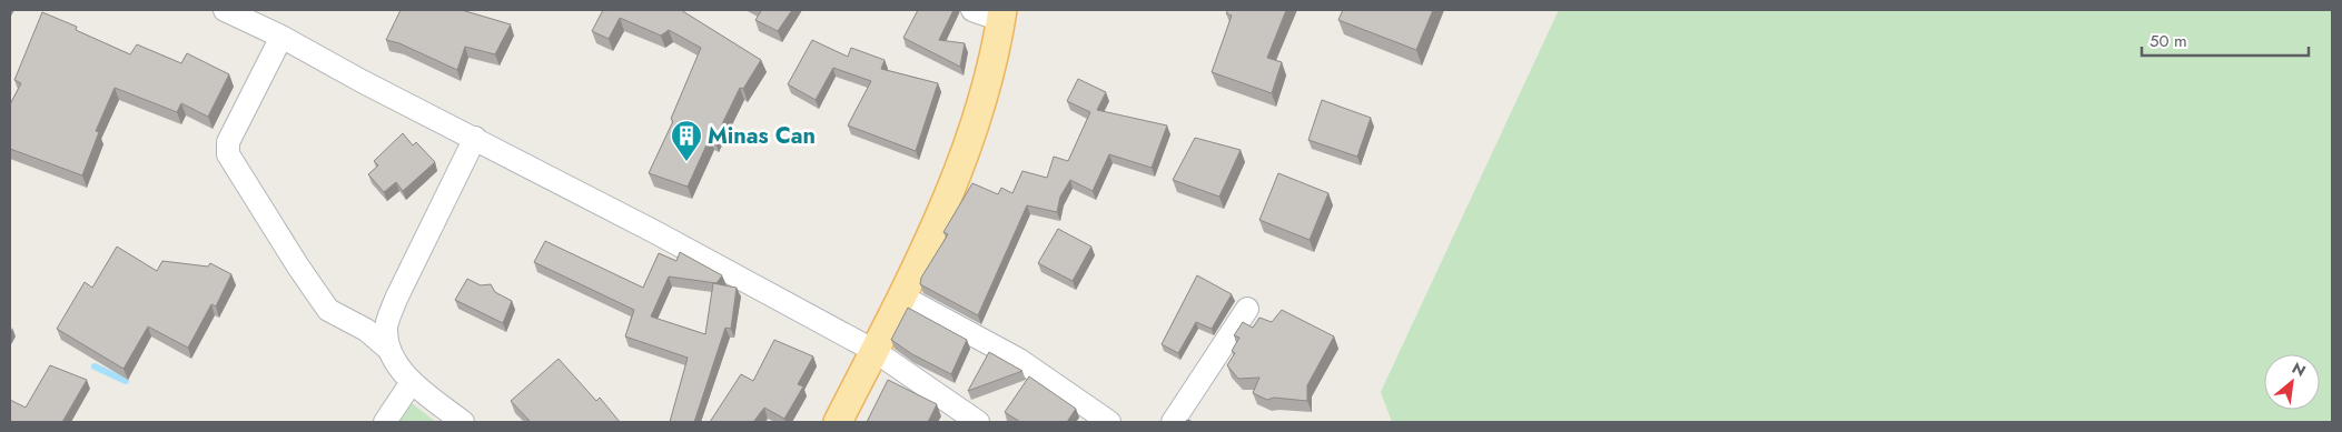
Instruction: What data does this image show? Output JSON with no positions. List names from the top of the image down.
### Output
{
  "places": {
    "building": ["Minas Can"]
  },
  "scale_bar": "50 m",
  "north": "top right"
}
